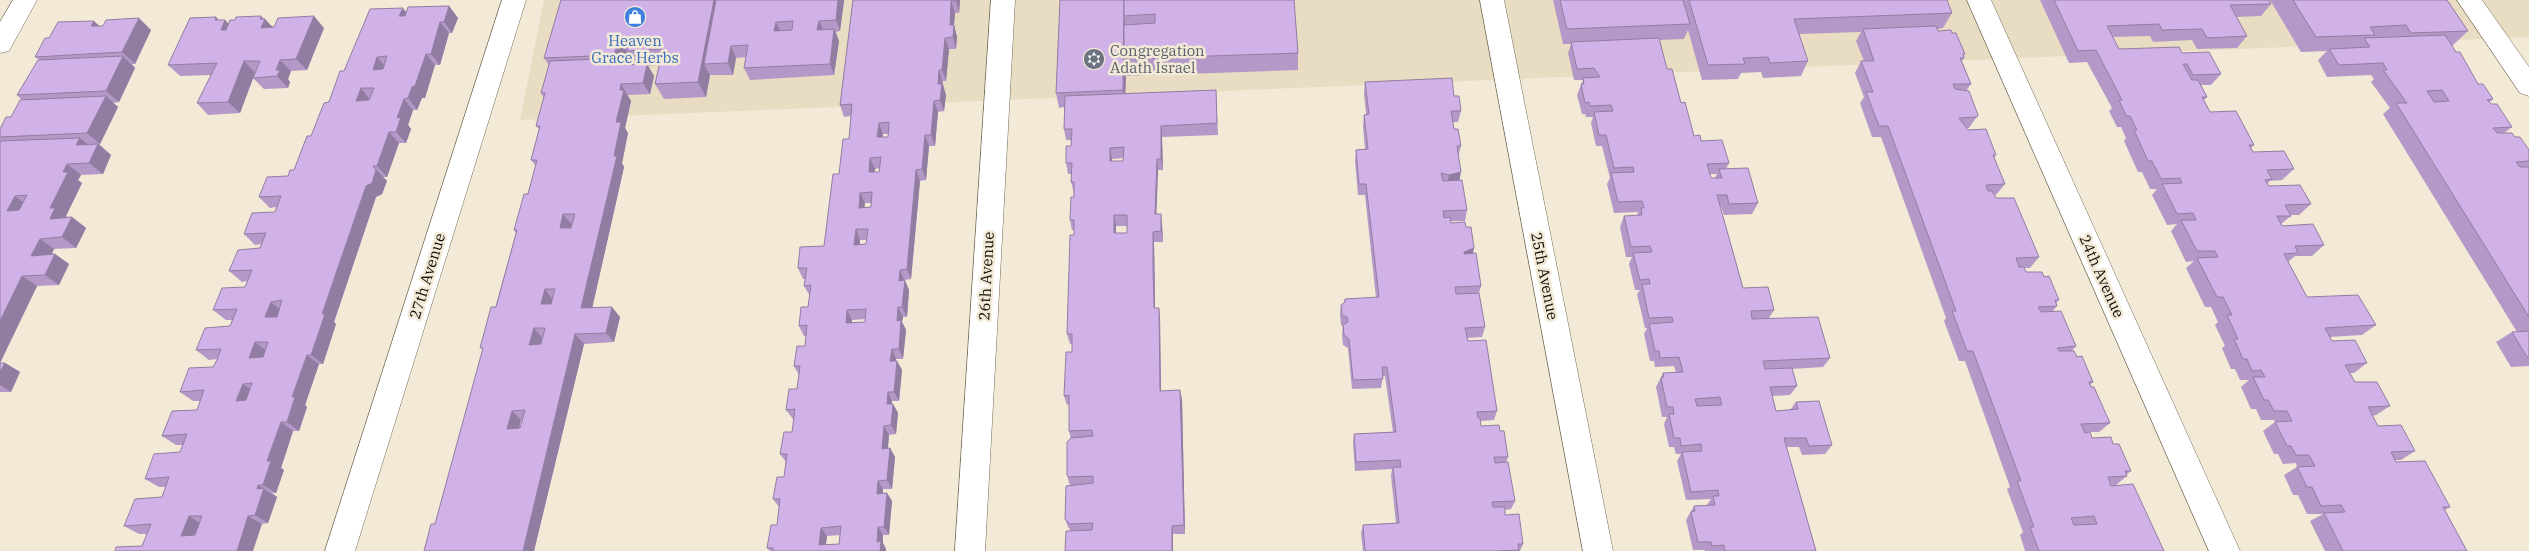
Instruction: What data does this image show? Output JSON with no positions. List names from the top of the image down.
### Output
{
  "streets": {
    "street": [
      "27th Avenue",
      "26th Avenue",
      "25th Avenue",
      "24th Avenue"
    ]
  },
  "places": {
    "shop": ["Heaven Grace Herbs"],
    "synagogue": ["Congregation Adath Israel"]
  }
}
